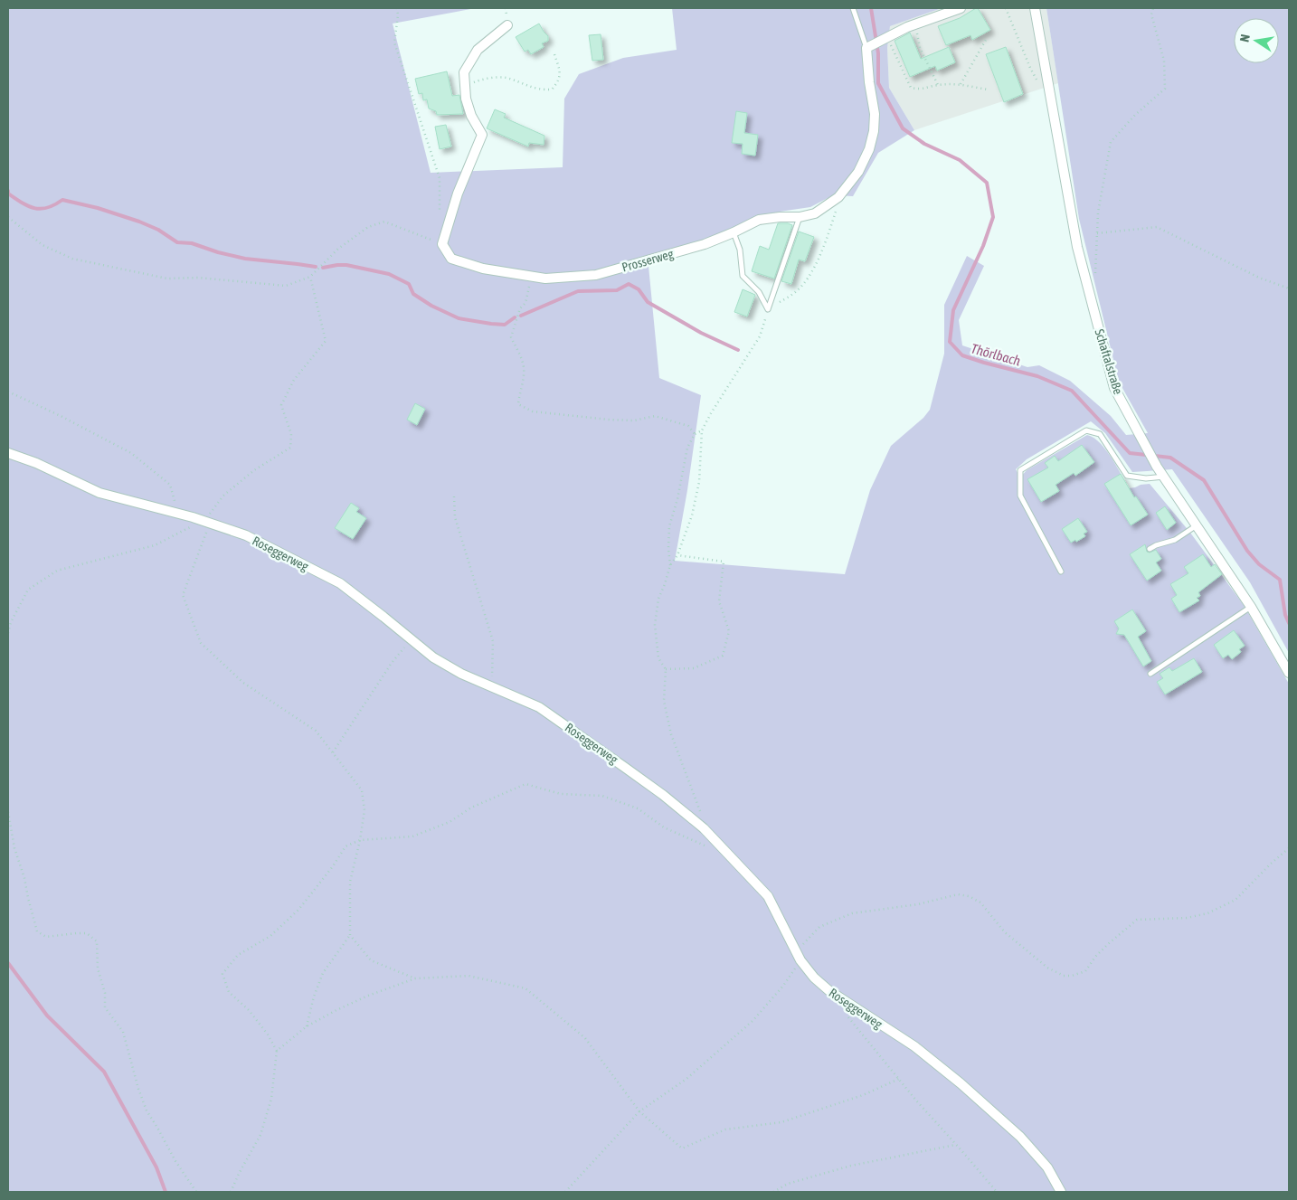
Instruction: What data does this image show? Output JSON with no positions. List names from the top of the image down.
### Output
{
  "streets": {
    "street": ["Prosserweg", "Schaftalstraße", "Roseggerweg"]
  },
  "water": ["Thörlbach"],
  "north": "left"
}
